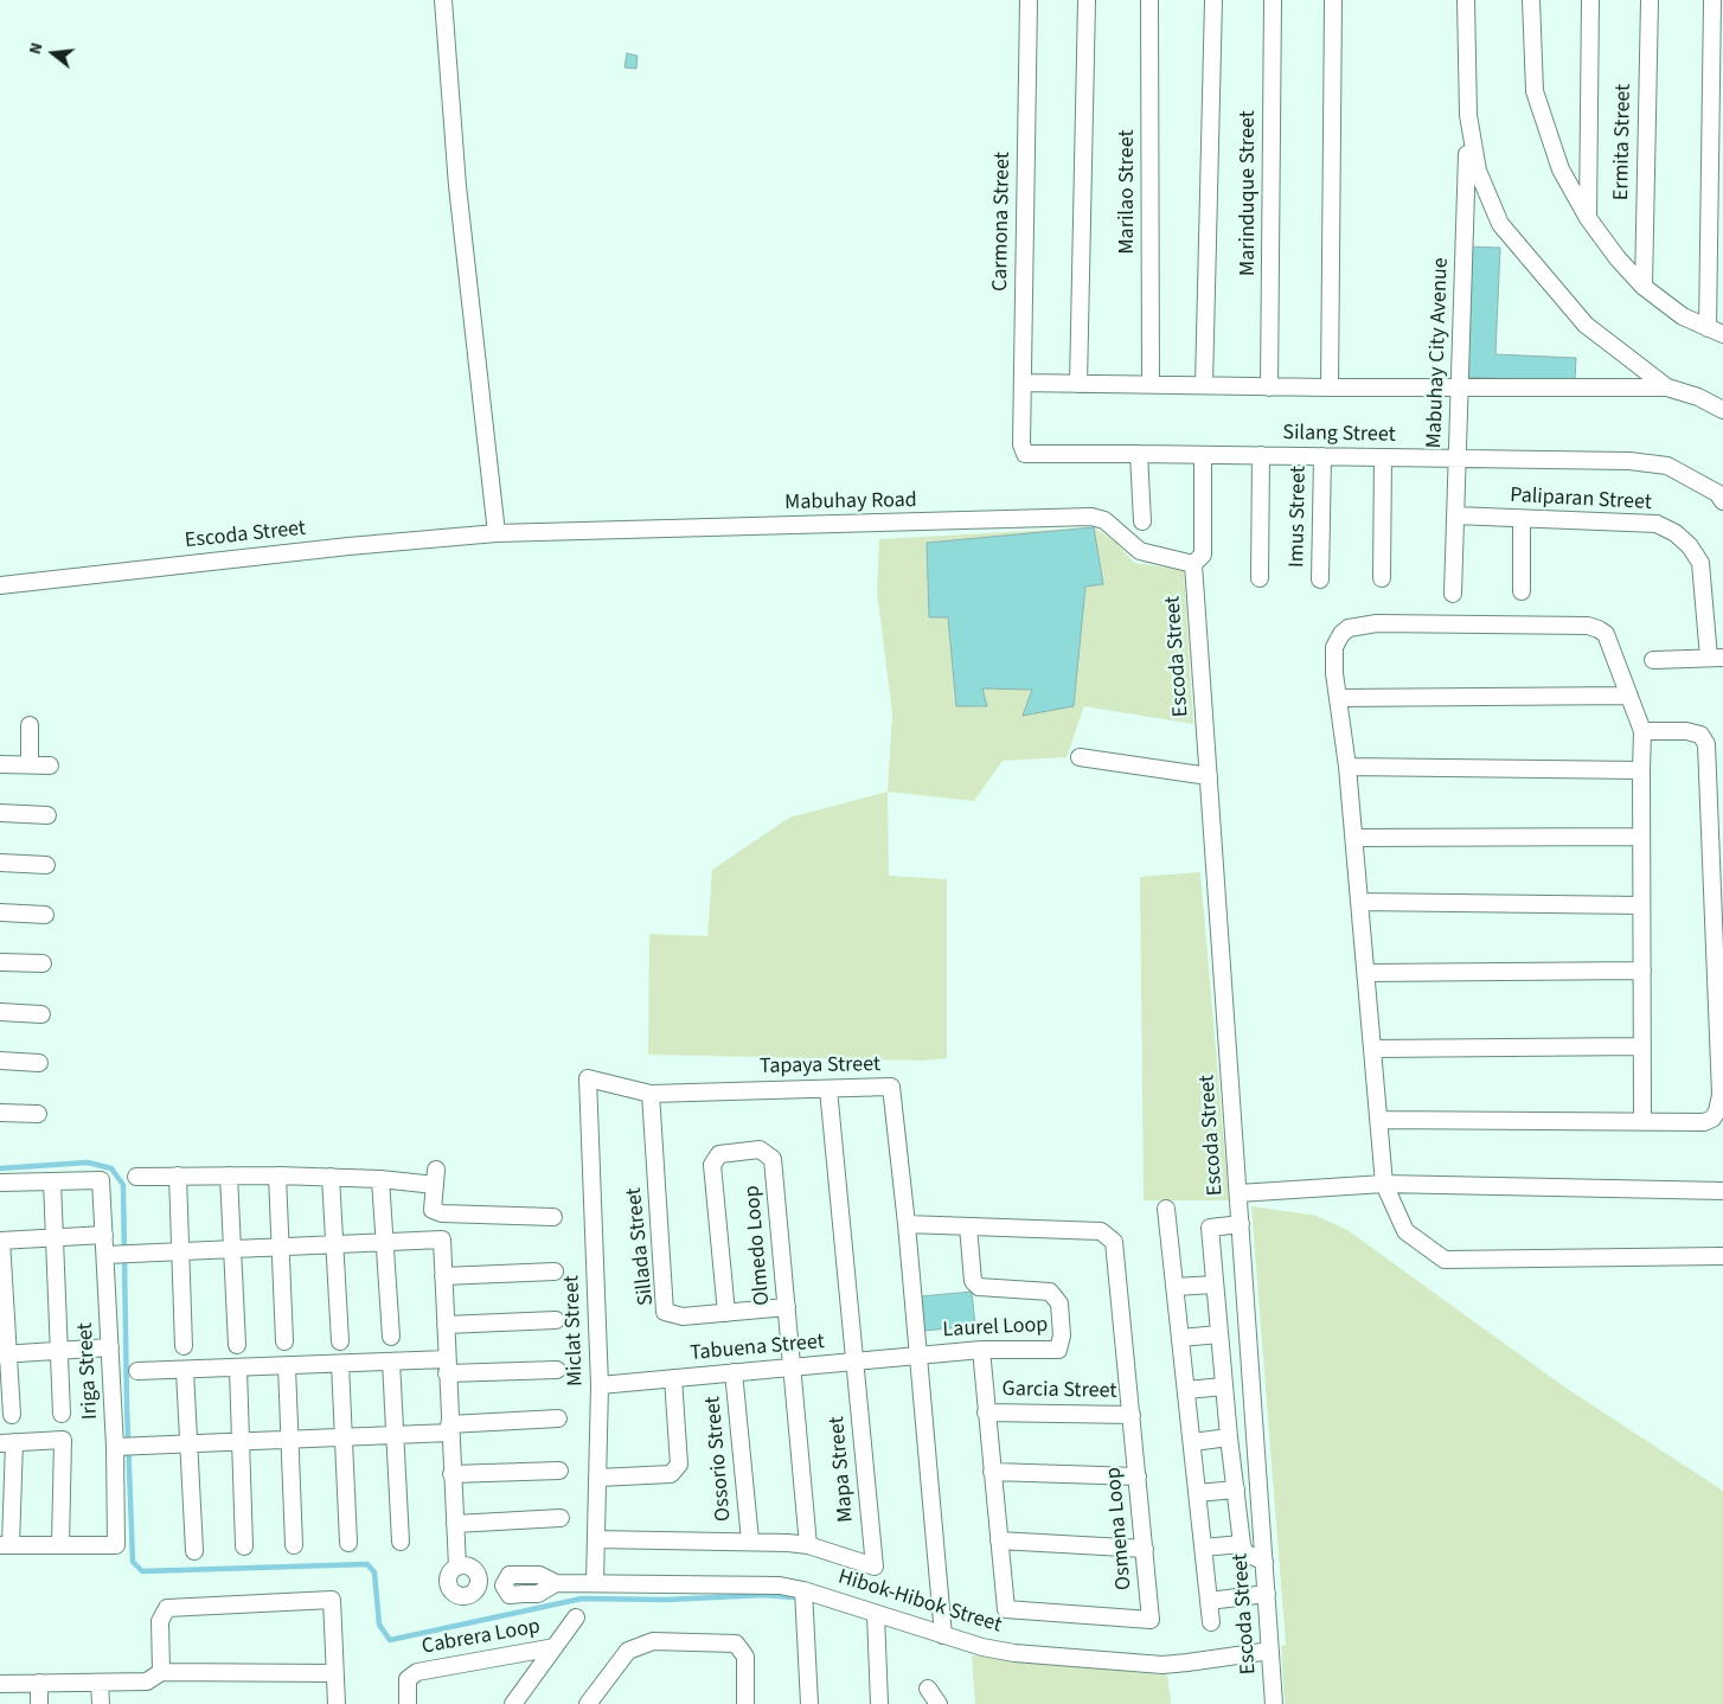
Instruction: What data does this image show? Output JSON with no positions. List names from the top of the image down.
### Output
{
  "streets": {
    "street": [
      "Ermita Street",
      "Marilao Street",
      "Marinduque Street",
      "Carmona Street",
      "Mabuhay City Avenue",
      "Silang Street",
      "Paliparan Street",
      "Mabuhay Road",
      "Imus Street",
      "Escoda Street",
      "Tapaya Street",
      "Olmedo Loop",
      "Sillada Street",
      "Laurel Loop",
      "Miclat Street",
      "Tabuena Street",
      "Iriga Street",
      "Garcia Street",
      "Ossorio Street",
      "Mapa Street",
      "Osmena Loop",
      "Hibok-Hibok Street",
      "Cabrera Loop"
    ]
  },
  "crossings": [
    ["Carmona Street", "Silang Street"],
    ["Mabuhay City Avenue", "Silang Street"],
    ["Mabuhay City Avenue", "Paliparan Street"],
    ["Silang Street", "Imus Street"],
    ["Mabuhay Road", "Escoda Street"],
    ["Escoda Street", "Hibok-Hibok Street"],
    ["Tapaya Street", "Sillada Street"],
    ["Tapaya Street", "Laurel Loop"],
    ["Tapaya Street", "Miclat Street"],
    ["Tapaya Street", "Tabuena Street"],
    ["Tapaya Street", "Mapa Street"],
    ["Tapaya Street", "Osmena Loop"],
    ["Tapaya Street", "Hibok-Hibok Street"],
    ["Olmedo Loop", "Sillada Street"],
    ["Olmedo Loop", "Tabuena Street"],
    ["Olmedo Loop", "Mapa Street"],
    ["Laurel Loop", "Tabuena Street"],
    ["Laurel Loop", "Osmena Loop"],
    ["Miclat Street", "Tabuena Street"],
    ["Miclat Street", "Mapa Street"],
    ["Miclat Street", "Hibok-Hibok Street"],
    ["Tabuena Street", "Ossorio Street"],
    ["Tabuena Street", "Mapa Street"],
    ["Garcia Street", "Osmena Loop"],
    ["Ossorio Street", "Mapa Street"]
  ],
  "north": "left"
}
